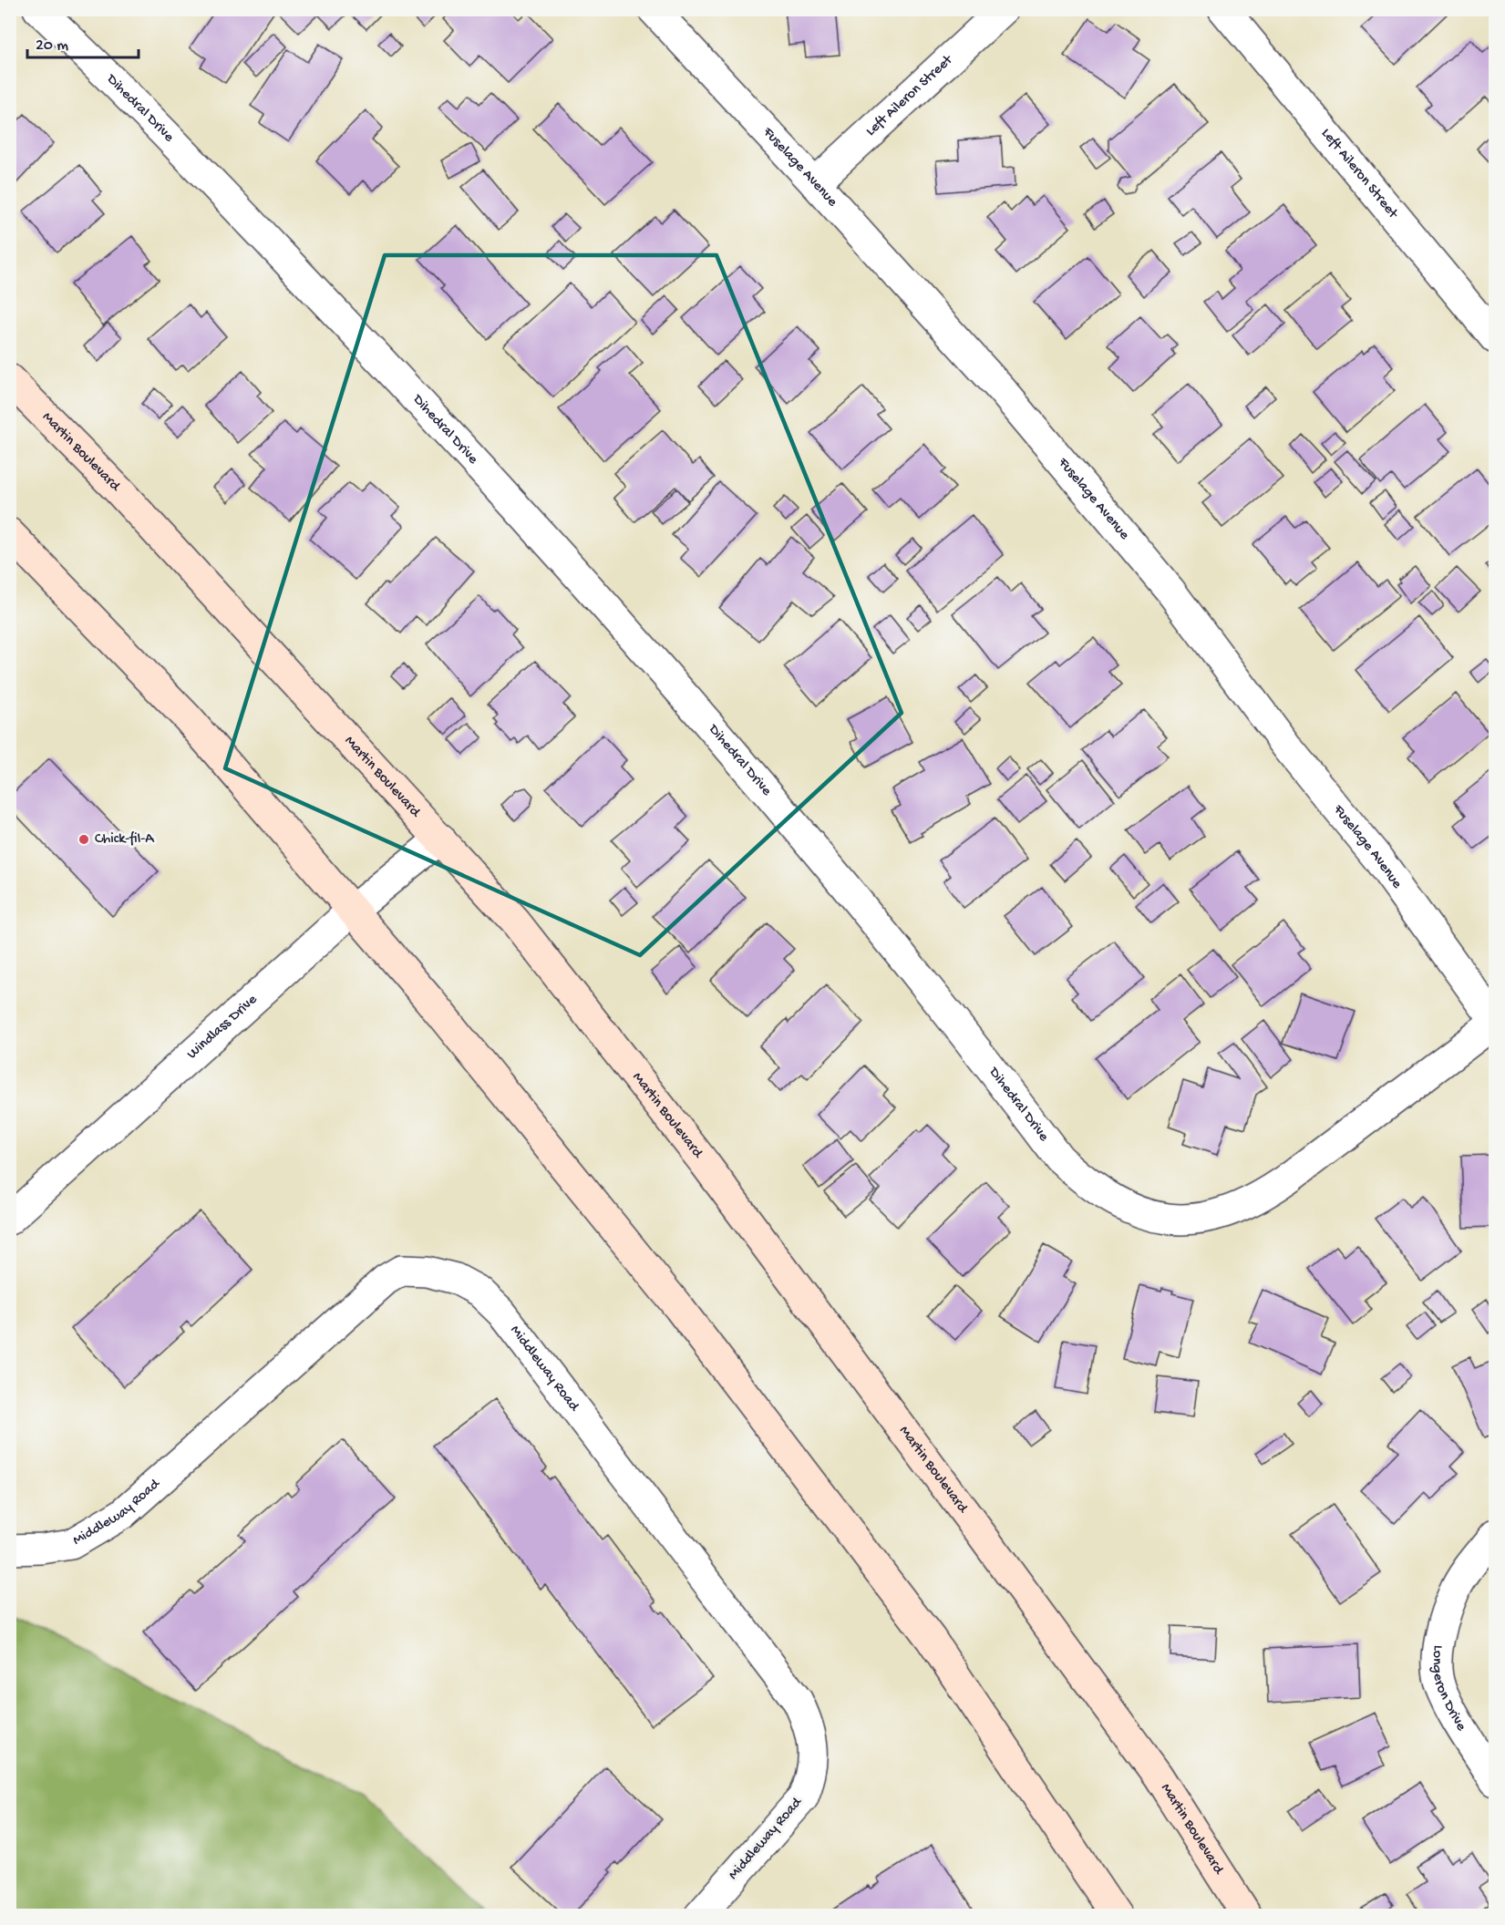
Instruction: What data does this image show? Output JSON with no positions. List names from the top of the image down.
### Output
{
  "streets": {
    "main road": ["Martin Boulevard"],
    "street": [
      "Left Aileron Street",
      "Dihedral Drive",
      "Fuselage Avenue",
      "Windlass Drive",
      "Middleway Road",
      "Longeron Drive"
    ]
  },
  "crossings": [
    ["Left Aileron Street", "Fuselage Avenue"],
    ["Dihedral Drive", "Fuselage Avenue"],
    ["Martin Boulevard", "Windlass Drive"]
  ],
  "places": ["Chick-fil-A"],
  "scale_bar": "20 m"
}
